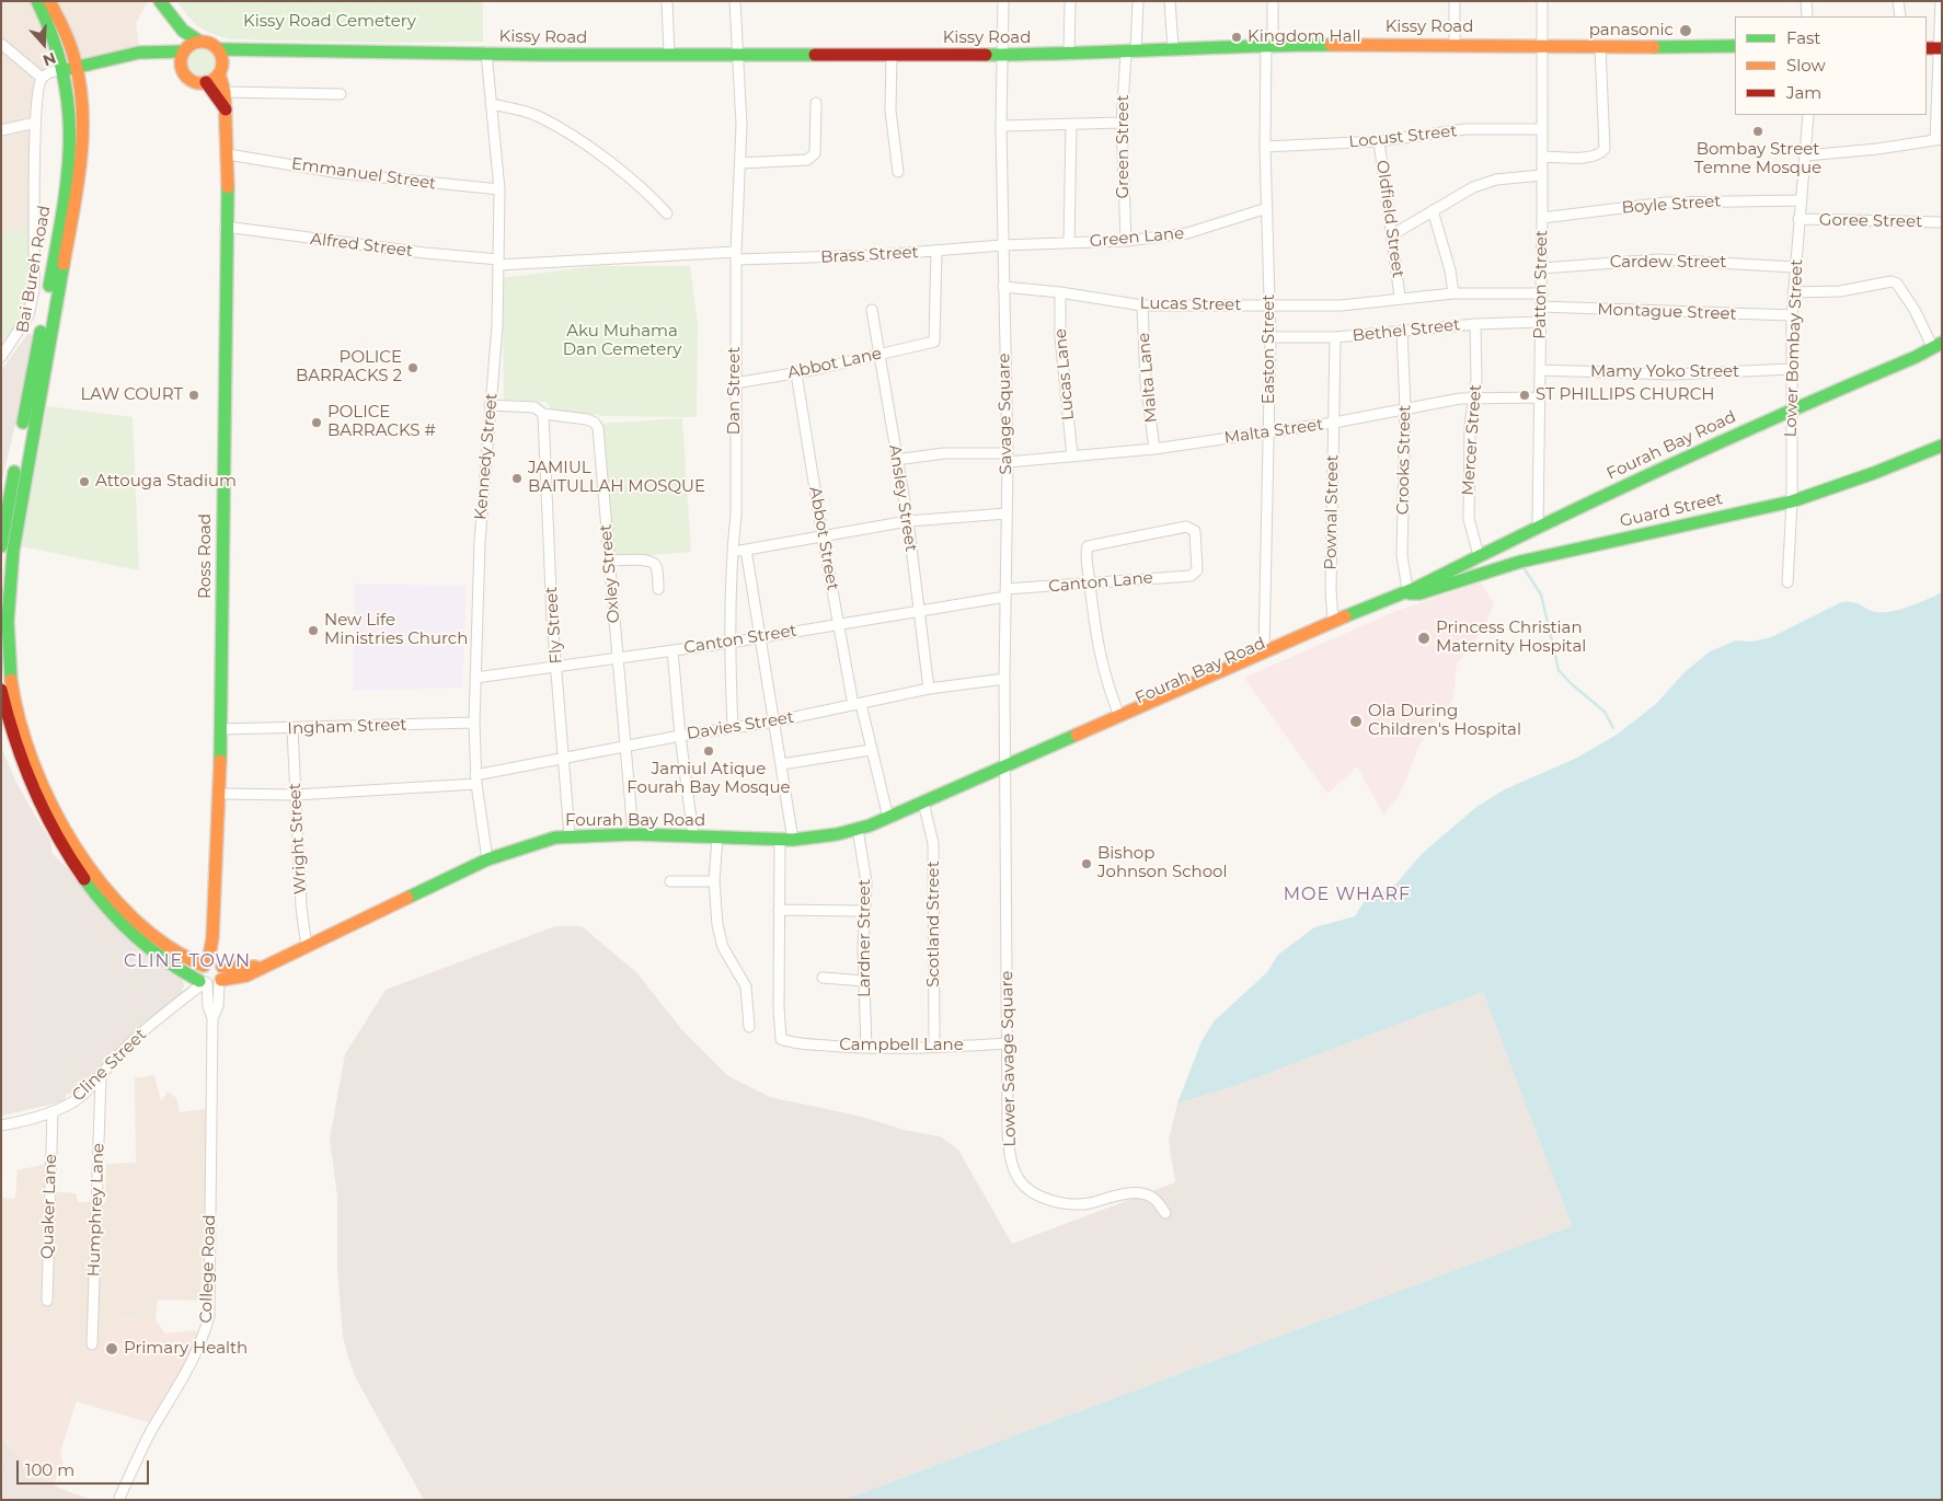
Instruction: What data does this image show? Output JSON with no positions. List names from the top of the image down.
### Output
{
  "streets": {
    "main road": [
      "Kissy Road",
      "Bai Bureh Road",
      "Fourah Bay Road",
      "Guard Street",
      "Ross Road"
    ],
    "street": [
      "Locust Street",
      "Green Street",
      "Emmanuel Street",
      "Boyle Street",
      "Oldfield Street",
      "Goree Street",
      "Green Lane",
      "Alfred Street",
      "Brass Street",
      "Cardew Street",
      "Patton Street",
      "Lucas Street",
      "Montague Street",
      "Bethel Street",
      "Lower Bombay Street",
      "Easton Street",
      "Abbot Lane",
      "Mamy Yoko Street",
      "Lucas Lane",
      "Malta Lane",
      "Dan Street",
      "Savage Square",
      "Malta Street",
      "Mercer Street",
      "Kennedy Street",
      "Crooks Street",
      "Ansley Street",
      "Pownal Street",
      "Abbot Street",
      "Oxley Street",
      "Canton Lane",
      "Fly Street",
      "Canton Street",
      "Davies Street",
      "Ingham Street",
      "Wright Street",
      "Scotland Street",
      "Lardner Street",
      "Campbell Lane",
      "Lower Savage Square",
      "Cline Street",
      "Quaker Lane",
      "Humphrey Lane",
      "College Road"
    ]
  },
  "crossings": [
    ["Kissy Road", "Green Street"],
    ["Kissy Road", "Patton Street"],
    ["Kissy Road", "Easton Street"],
    ["Kissy Road", "Dan Street"],
    ["Kissy Road", "Savage Square"],
    ["Kissy Road", "Kennedy Street"],
    ["Kissy Road", "Ross Road"],
    ["Locust Street", "Oldfield Street"],
    ["Locust Street", "Patton Street"],
    ["Locust Street", "Easton Street"],
    ["Green Street", "Green Lane"],
    ["Emmanuel Street", "Kennedy Street"],
    ["Emmanuel Street", "Ross Road"],
    ["Boyle Street", "Patton Street"],
    ["Boyle Street", "Lower Bombay Street"],
    ["Oldfield Street", "Lucas Street"],
    ["Goree Street", "Lower Bombay Street"],
    ["Green Lane", "Brass Street"],
    ["Green Lane", "Easton Street"],
    ["Green Lane", "Savage Square"],
    ["Alfred Street", "Brass Street"],
    ["Alfred Street", "Kennedy Street"],
    ["Alfred Street", "Ross Road"],
    ["Brass Street", "Abbot Lane"],
    ["Brass Street", "Dan Street"],
    ["Brass Street", "Savage Square"],
    ["Brass Street", "Kennedy Street"],
    ["Cardew Street", "Patton Street"],
    ["Cardew Street", "Lower Bombay Street"],
    ["Patton Street", "Lucas Street"],
    ["Patton Street", "Montague Street"],
    ["Patton Street", "Bethel Street"],
    ["Patton Street", "Mamy Yoko Street"],
    ["Patton Street", "Malta Street"],
    ["Patton Street", "Fourah Bay Road"],
    ["Lucas Street", "Easton Street"],
    ["Lucas Street", "Lucas Lane"],
    ["Lucas Street", "Malta Lane"],
    ["Lucas Street", "Savage Square"],
    ["Montague Street", "Lower Bombay Street"],
    ["Bethel Street", "Easton Street"],
    ["Bethel Street", "Mercer Street"],
    ["Bethel Street", "Crooks Street"],
    ["Bethel Street", "Pownal Street"],
    ["Lower Bombay Street", "Mamy Yoko Street"],
    ["Lower Bombay Street", "Fourah Bay Road"],
    ["Lower Bombay Street", "Guard Street"],
    ["Easton Street", "Malta Street"],
    ["Easton Street", "Fourah Bay Road"],
    ["Abbot Lane", "Dan Street"],
    ["Abbot Lane", "Ansley Street"],
    ["Abbot Lane", "Abbot Street"],
    ["Lucas Lane", "Malta Street"],
    ["Malta Lane", "Malta Street"],
    ["Dan Street", "Canton Street"],
    ["Dan Street", "Davies Street"],
    ["Savage Square", "Malta Street"],
    ["Savage Square", "Fourah Bay Road"],
    ["Savage Square", "Canton Lane"],
    ["Savage Square", "Canton Street"],
    ["Savage Square", "Davies Street"],
    ["Savage Square", "Lower Savage Square"],
    ["Malta Street", "Mercer Street"],
    ["Malta Street", "Crooks Street"],
    ["Malta Street", "Ansley Street"],
    ["Malta Street", "Pownal Street"],
    ["Mercer Street", "Fourah Bay Road"],
    ["Fourah Bay Road", "Kennedy Street"],
    ["Fourah Bay Road", "Crooks Street"],
    ["Fourah Bay Road", "Guard Street"],
    ["Fourah Bay Road", "Pownal Street"],
    ["Fourah Bay Road", "Abbot Street"],
    ["Fourah Bay Road", "Ross Road"],
    ["Fourah Bay Road", "Oxley Street"],
    ["Fourah Bay Road", "Fly Street"],
    ["Fourah Bay Road", "Wright Street"],
    ["Fourah Bay Road", "Scotland Street"],
    ["Fourah Bay Road", "Lardner Street"],
    ["Fourah Bay Road", "Lower Savage Square"],
    ["Fourah Bay Road", "College Road"],
    ["Kennedy Street", "Oxley Street"],
    ["Kennedy Street", "Canton Street"],
    ["Kennedy Street", "Davies Street"],
    ["Kennedy Street", "Ingham Street"],
    ["Crooks Street", "Guard Street"],
    ["Ansley Street", "Canton Street"],
    ["Ansley Street", "Davies Street"],
    ["Abbot Street", "Canton Street"],
    ["Abbot Street", "Davies Street"],
    ["Ross Road", "Davies Street"],
    ["Ross Road", "Ingham Street"],
    ["Ross Road", "College Road"],
    ["Oxley Street", "Fly Street"],
    ["Oxley Street", "Canton Street"],
    ["Oxley Street", "Davies Street"],
    ["Canton Lane", "Canton Street"],
    ["Fly Street", "Canton Street"],
    ["Fly Street", "Davies Street"],
    ["Davies Street", "Wright Street"],
    ["Ingham Street", "Wright Street"],
    ["Scotland Street", "Campbell Lane"],
    ["Lardner Street", "Campbell Lane"],
    ["Campbell Lane", "Lower Savage Square"],
    ["Cline Street", "Quaker Lane"],
    ["Cline Street", "Humphrey Lane"],
    ["Cline Street", "College Road"]
  ],
  "districts": ["MOE WHARF", "CLINE TOWN"],
  "parks": ["Kissy Road Cemetery", "Aku Muhama Dan Cemetery"],
  "places": [
    "panasonic",
    "Kingdom Hall",
    "Bombay Street Temne Mosque",
    "POLICE BARRACKS 2",
    "LAW COURT",
    "ST PHILLIPS CHURCH",
    "POLICE BARRACKS #",
    "JAMIUL BAITULLAH MOSQUE",
    "Attouga Stadium",
    "New Life Ministries Church",
    "Princess Christian Maternity Hospital",
    "Ola During Children's Hospital",
    "Jamiul Atique Fourah Bay Mosque",
    "Bishop Johnson School",
    "Primary Health"
  ],
  "legend": ["Fast", "Slow", "Jam"],
  "scale_bar": "100 m",
  "north": "bottom"
}
